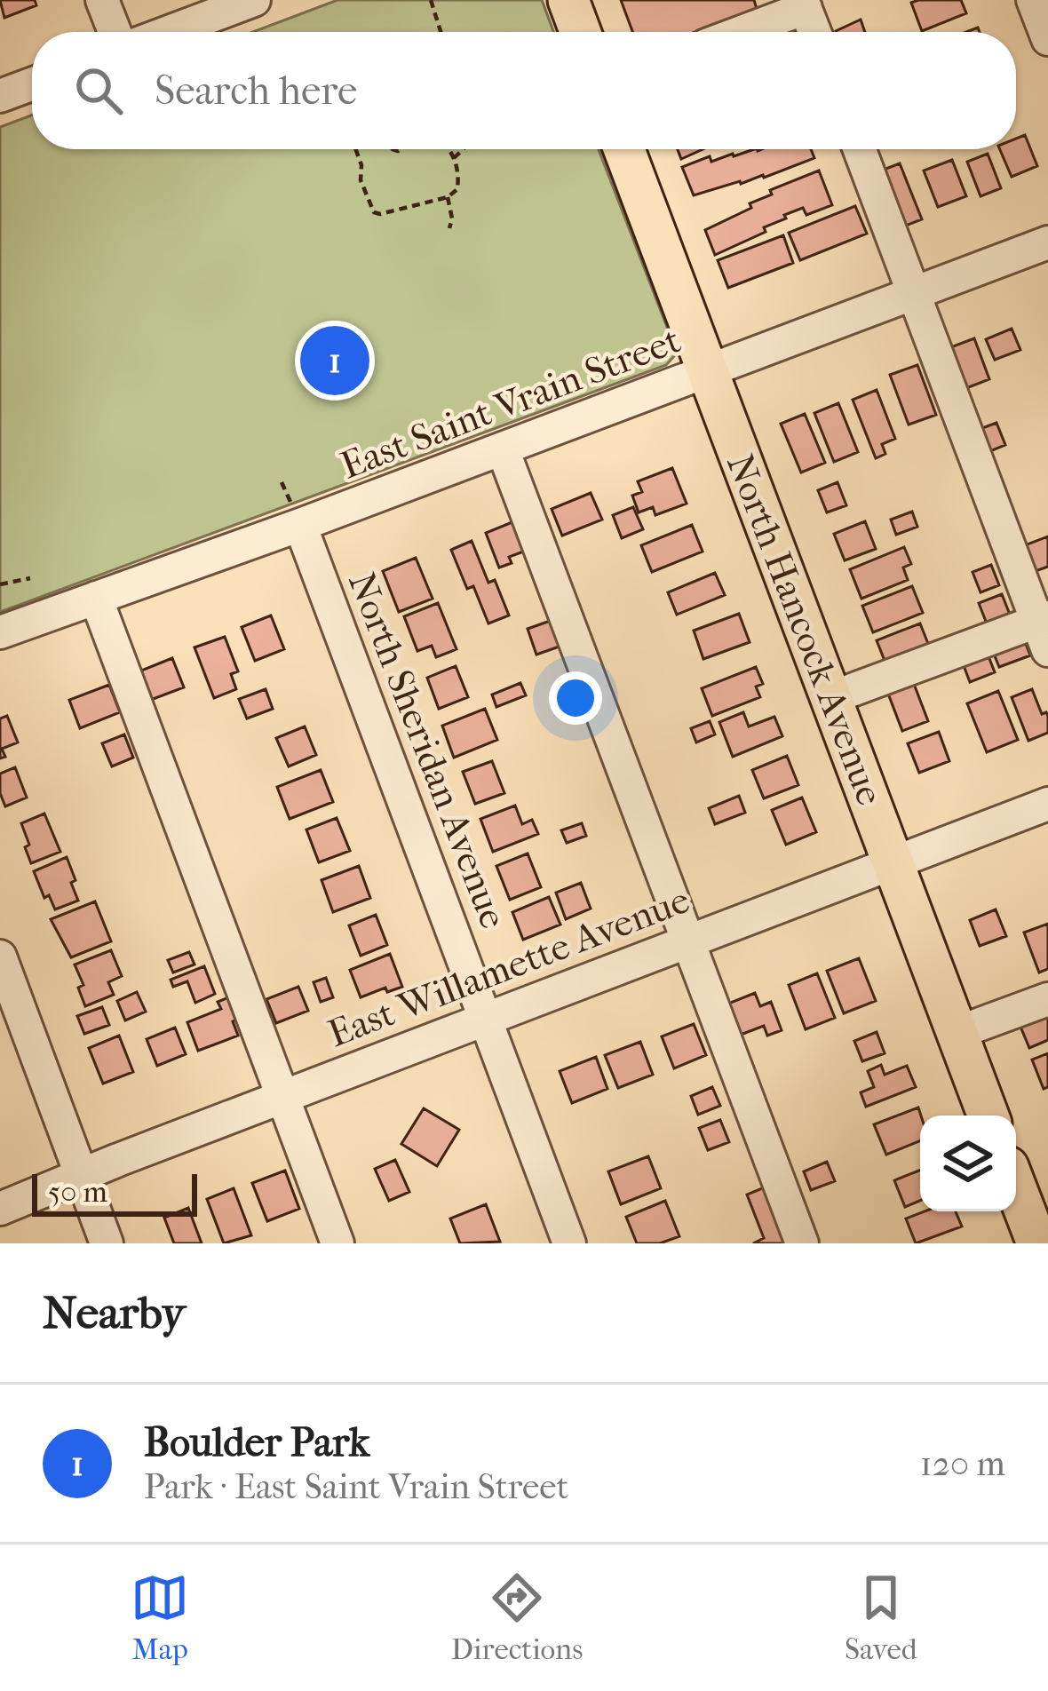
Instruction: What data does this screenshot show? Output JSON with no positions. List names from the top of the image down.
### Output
{
  "streets": {
    "main road": ["North Hancock Avenue"],
    "street": ["East Saint Vrain Street", "North Sheridan Avenue", "East Willamette Avenue"]
  },
  "crossings": [
    ["East Saint Vrain Street", "North Hancock Avenue"],
    ["East Saint Vrain Street", "North Sheridan Avenue"],
    ["North Hancock Avenue", "East Willamette Avenue"],
    ["North Sheridan Avenue", "East Willamette Avenue"]
  ],
  "scale_bar": "50 m",
  "page": {
    "search": "Search here",
    "pins": "1",
    "scale": "50 m",
    "heading": "Nearby",
    "list": [
      {
        "mark": "1",
        "name": "Boulder Park",
        "note": "Park · East Saint Vrain Street",
        "value": "120 m"
      }
    ],
    "nav": ["Map", "Directions", "Saved"]
  }
}
